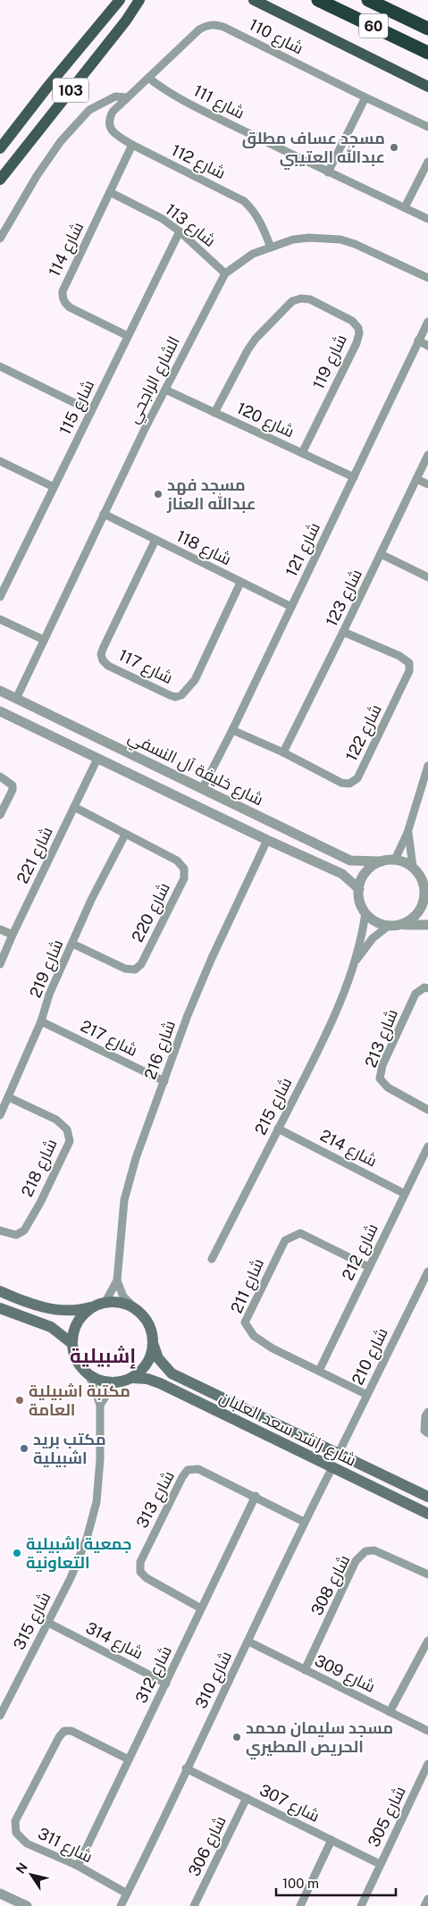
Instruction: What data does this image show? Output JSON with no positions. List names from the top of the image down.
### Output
{
  "streets": {
    "highway": ["60"],
    "main road": ["103", "شارع راشد سعد العلبان"],
    "street": [
      "شارع 110",
      "شارع 111",
      "شارع 112",
      "شارع 113",
      "114 شارع",
      "شارع 119",
      "الشارع الراجحي",
      "شارع 115",
      "شارع 120",
      "شارع 118",
      "شارع 121",
      "شارع 123",
      "شارع 117",
      "شارع 122",
      "شارع خليفة آل النسفي",
      "شارع 221",
      "شارع 220",
      "شارع 219",
      "شارع 217",
      "شارع 213",
      "شارع 216",
      "شارع 215",
      "شارع 214",
      "شارع 218",
      "شارع 212",
      "شارع 211",
      "شارع 210",
      "شارع 313",
      "شارع 308",
      "شارع 315",
      "شارع 314",
      "شارع 309",
      "شارع 312",
      "شارع 310",
      "شارع 307",
      "شارع 305",
      "شارع 311",
      "شارع 306"
    ]
  },
  "crossings": [
    ["شارع 110", "شارع 111"],
    ["شارع 110", "شارع 112"],
    ["شارع 112", "114 شارع"],
    ["شارع 112", "الشارع الراجحي"],
    ["شارع 113", "114 شارع"],
    ["شارع 113", "الشارع الراجحي"],
    ["شارع 113", "شارع 115"],
    ["114 شارع", "شارع 115"],
    ["شارع 119", "شارع 120"],
    ["الشارع الراجحي", "شارع 120"],
    ["الشارع الراجحي", "شارع 118"],
    ["الشارع الراجحي", "شارع خليفة آل النسفي"],
    ["شارع 120", "شارع 121"],
    ["شارع 118", "شارع 121"],
    ["شارع 118", "شارع 117"],
    ["شارع 121", "شارع 122"],
    ["شارع 121", "شارع خليفة آل النسفي"],
    ["شارع 123", "شارع 122"],
    ["شارع خليفة آل النسفي", "شارع 215"],
    ["شارع 221", "شارع 220"],
    ["شارع 220", "شارع 219"],
    ["شارع 219", "شارع 217"],
    ["شارع 219", "شارع 218"],
    ["شارع 217", "شارع 216"],
    ["شارع 216", "شارع راشد سعد العلبان"],
    ["شارع 216", "شارع 315"],
    ["شارع 215", "شارع 214"],
    ["شارع 214", "شارع 212"],
    ["شارع 212", "شارع 211"],
    ["شارع 211", "شارع 210"],
    ["شارع 210", "شارع راشد سعد العلبان"],
    ["شارع راشد سعد العلبان", "شارع 315"],
    ["شارع راشد سعد العلبان", "شارع 310"],
    ["شارع 313", "شارع 312"],
    ["شارع 313", "شارع 310"],
    ["شارع 308", "شارع 309"],
    ["شارع 315", "شارع 314"],
    ["شارع 314", "شارع 312"],
    ["شارع 309", "شارع 310"],
    ["شارع 312", "شارع 311"],
    ["شارع 310", "شارع 307"],
    ["شارع 310", "شارع 311"],
    ["شارع 307", "شارع 305"],
    ["شارع 307", "شارع 306"]
  ],
  "districts": ["إشبيلية"],
  "places": [
    "مسجد عساف مطلق عبدالله العتيبي",
    "مسجد فهد عبدالله العناز",
    "مكتبة اشبيلية العامة",
    "مكتب بريد اشبيلية",
    "جمعية اشبيلية التعاونية",
    "مسجد سليمان محمد الحريص المطيري"
  ],
  "scale_bar": "100 m",
  "north": "top left"
}
